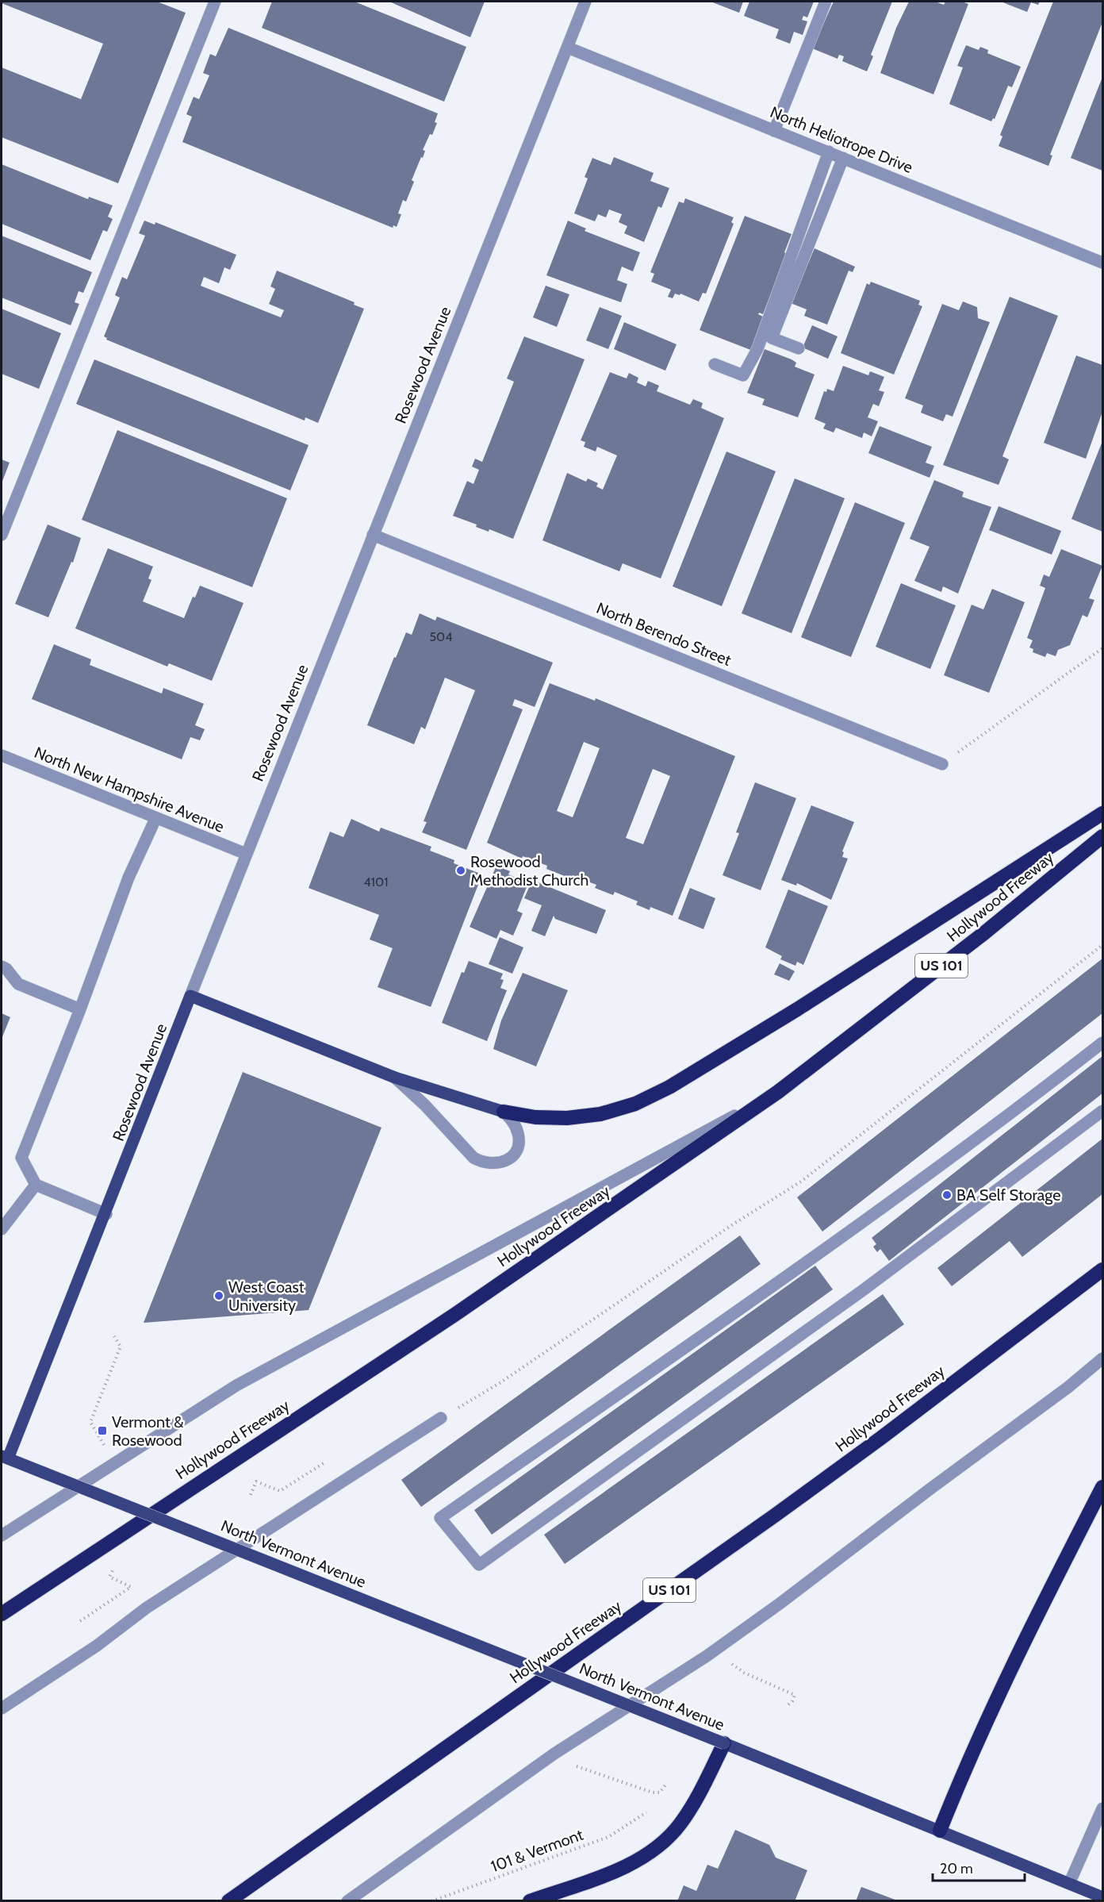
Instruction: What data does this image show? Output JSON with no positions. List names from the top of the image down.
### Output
{
  "streets": {
    "highway": ["Hollywood Freeway", "US 101"],
    "main road": ["Rosewood Avenue", "North Vermont Avenue"],
    "street": ["North Heliotrope Drive", "North Berendo Street", "North New Hampshire Avenue"],
    "path": ["101 & Vermont"]
  },
  "crossings": [
    ["North Heliotrope Drive", "Rosewood Avenue"],
    ["Rosewood Avenue", "North Berendo Street"],
    ["Rosewood Avenue", "North New Hampshire Avenue"],
    ["Rosewood Avenue", "North Vermont Avenue"]
  ],
  "places": {
    "other": ["Rosewood Methodist Church", "BA Self Storage", "West Coast University"],
    "transit": ["Vermont & Rosewood"]
  },
  "house_numbers": ["504", "4101"],
  "scale_bar": "20 m"
}
